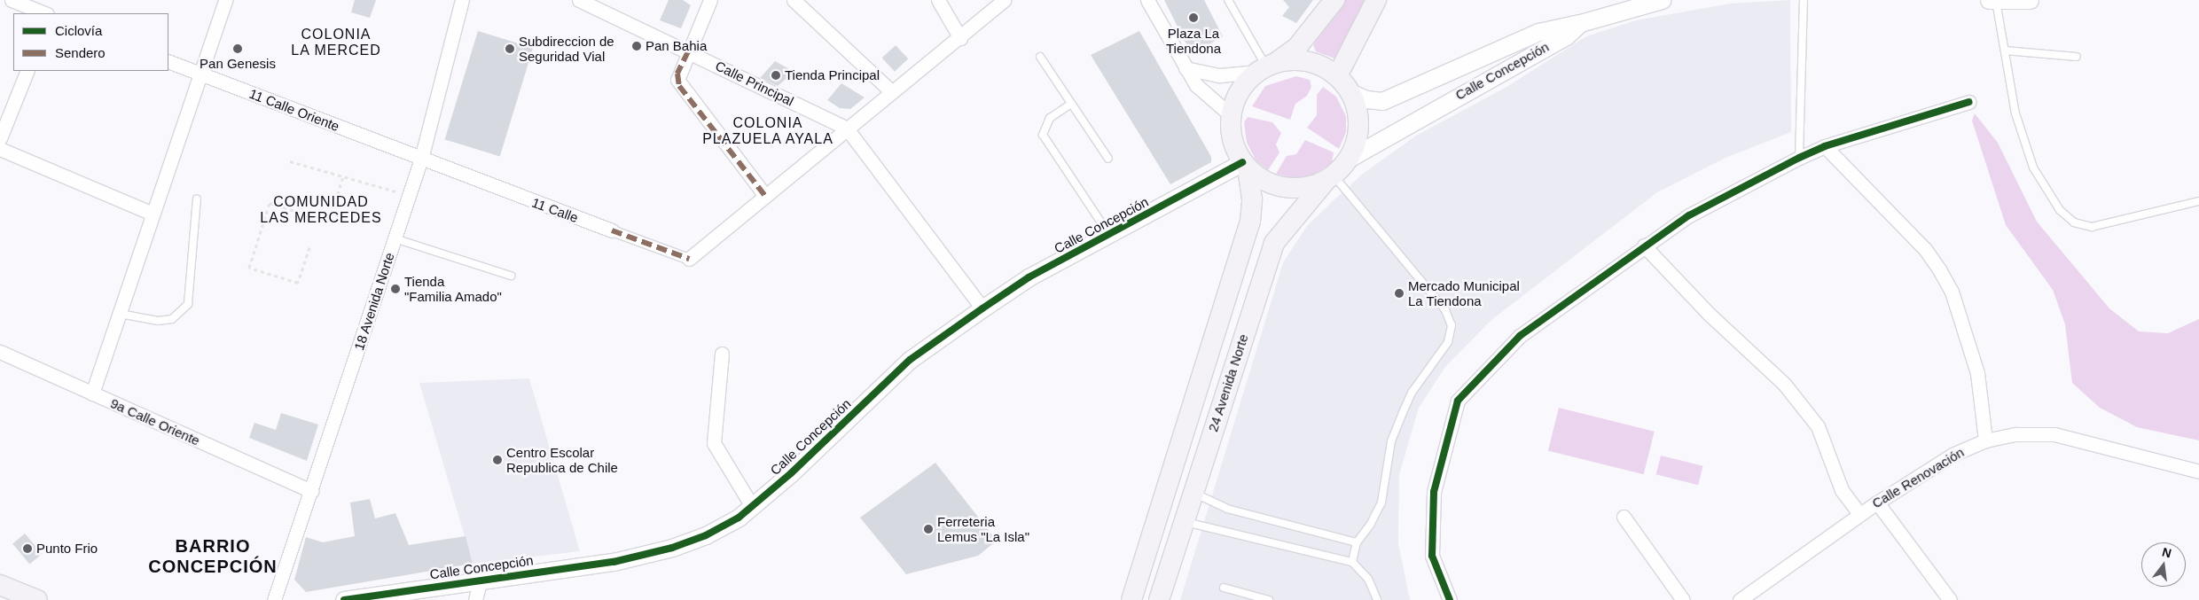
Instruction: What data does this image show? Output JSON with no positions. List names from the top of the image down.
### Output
{
  "streets": {
    "main road": ["24 Avenida Norte"],
    "street": [
      "Calle Concepción",
      "Calle Principal",
      "11 Calle Oriente",
      "11 Calle",
      "18 Avenida Norte",
      "9a Calle Oriente",
      "Calle Renovación"
    ]
  },
  "crossings": [
    ["Calle Concepción", "Calle Principal"],
    ["Calle Concepción", "24 Avenida Norte"],
    ["11 Calle Oriente", "11 Calle"],
    ["11 Calle Oriente", "18 Avenida Norte"],
    ["11 Calle", "18 Avenida Norte"],
    ["18 Avenida Norte", "9a Calle Oriente"]
  ],
  "districts": [
    "COLONIA LA MERCED",
    "COLONIA PLAZUELA AYALA",
    "COMUNIDAD LAS MERCEDES",
    "BARRIO CONCEPCIÓN"
  ],
  "places": [
    "Plaza La Tiendona",
    "Pan Bahia",
    "Pan Genesis",
    "Subdireccion de Seguridad Vial",
    "Tienda Principal",
    "Tienda \"Familia Amado\"",
    "Mercado Municipal La Tiendona",
    "Centro Escolar Republica de Chile",
    "Ferreteria Lemus \"La Isla\"",
    "Punto Frio"
  ],
  "legend": ["Ciclovía", "Sendero"],
  "north": "top"
}
